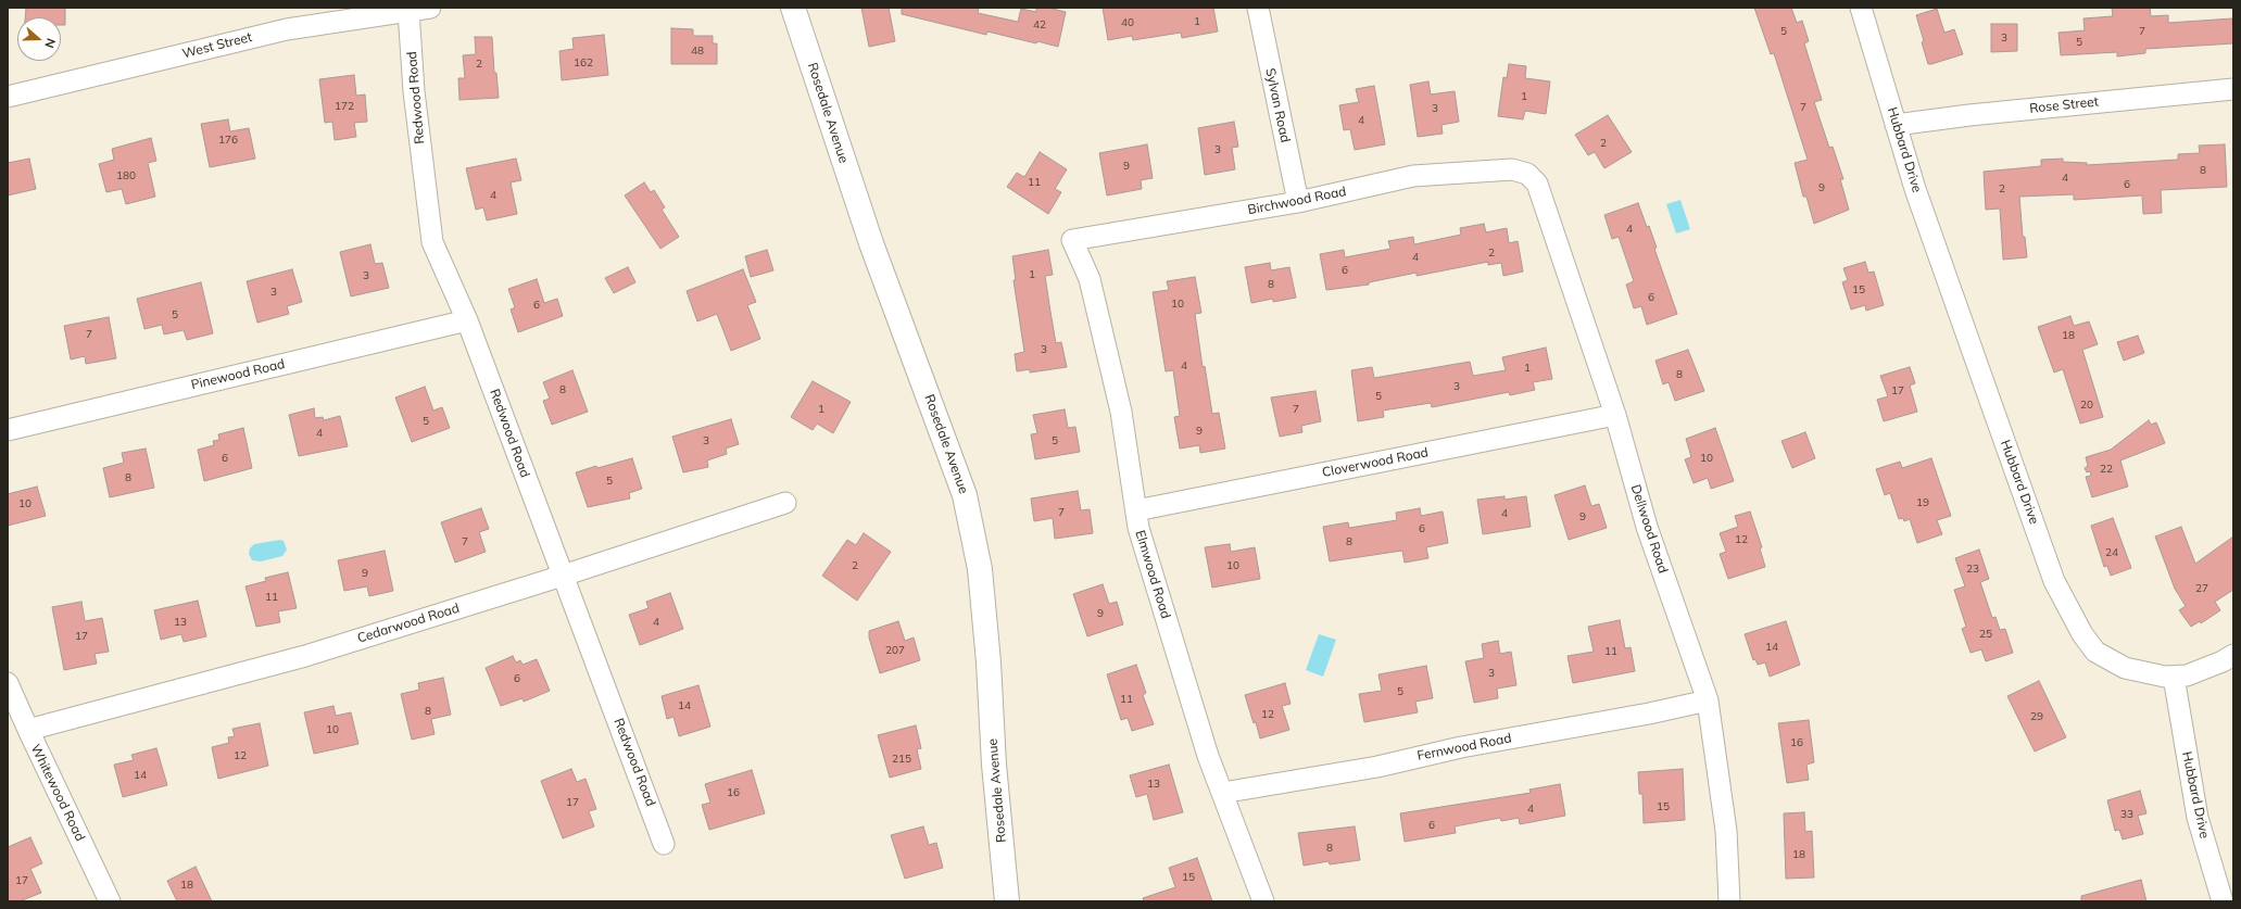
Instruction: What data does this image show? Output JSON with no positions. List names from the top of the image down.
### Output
{
  "streets": {
    "street": [
      "West Street",
      "Redwood Road",
      "Sylvan Road",
      "Rose Street",
      "Rosedale Avenue",
      "Hubbard Drive",
      "Birchwood Road",
      "Pinewood Road",
      "Cloverwood Road",
      "Dellwood Road",
      "Elmwood Road",
      "Cedarwood Road",
      "Fernwood Road",
      "Whitewood Road"
    ]
  },
  "crossings": [
    ["West Street", "Redwood Road"],
    ["Redwood Road", "Pinewood Road"],
    ["Redwood Road", "Cedarwood Road"],
    ["Sylvan Road", "Birchwood Road"],
    ["Rose Street", "Hubbard Drive"],
    ["Birchwood Road", "Dellwood Road"],
    ["Birchwood Road", "Elmwood Road"],
    ["Cloverwood Road", "Dellwood Road"],
    ["Cloverwood Road", "Elmwood Road"],
    ["Dellwood Road", "Fernwood Road"],
    ["Elmwood Road", "Fernwood Road"],
    ["Cedarwood Road", "Whitewood Road"]
  ],
  "house_numbers": [
    "1",
    "40",
    "42",
    "5",
    "7",
    "3",
    "5",
    "48",
    "162",
    "2",
    "1",
    "172",
    "7",
    "3",
    "4",
    "176",
    "2",
    "3",
    "9",
    "8",
    "180",
    "4",
    "11",
    "6",
    "9",
    "2",
    "4",
    "4",
    "2",
    "4",
    "6",
    "1",
    "3",
    "8",
    "15",
    "3",
    "6",
    "10",
    "6",
    "5",
    "7",
    "18",
    "3",
    "4",
    "1",
    "8",
    "3",
    "8",
    "17",
    "5",
    "20",
    "1",
    "7",
    "5",
    "9",
    "4",
    "3",
    "5",
    "6",
    "10",
    "22",
    "8",
    "5",
    "19",
    "10",
    "7",
    "4",
    "9",
    "6",
    "12",
    "7",
    "8",
    "24",
    "2",
    "10",
    "23",
    "9",
    "27",
    "11",
    "9",
    "13",
    "4",
    "25",
    "17",
    "14",
    "207",
    "11",
    "3",
    "6",
    "5",
    "11",
    "14",
    "8",
    "12",
    "29",
    "10",
    "16",
    "12",
    "215",
    "14",
    "13",
    "16",
    "17",
    "15",
    "4",
    "33",
    "6",
    "8",
    "18",
    "15",
    "17",
    "18"
  ],
  "north": "right"
}
